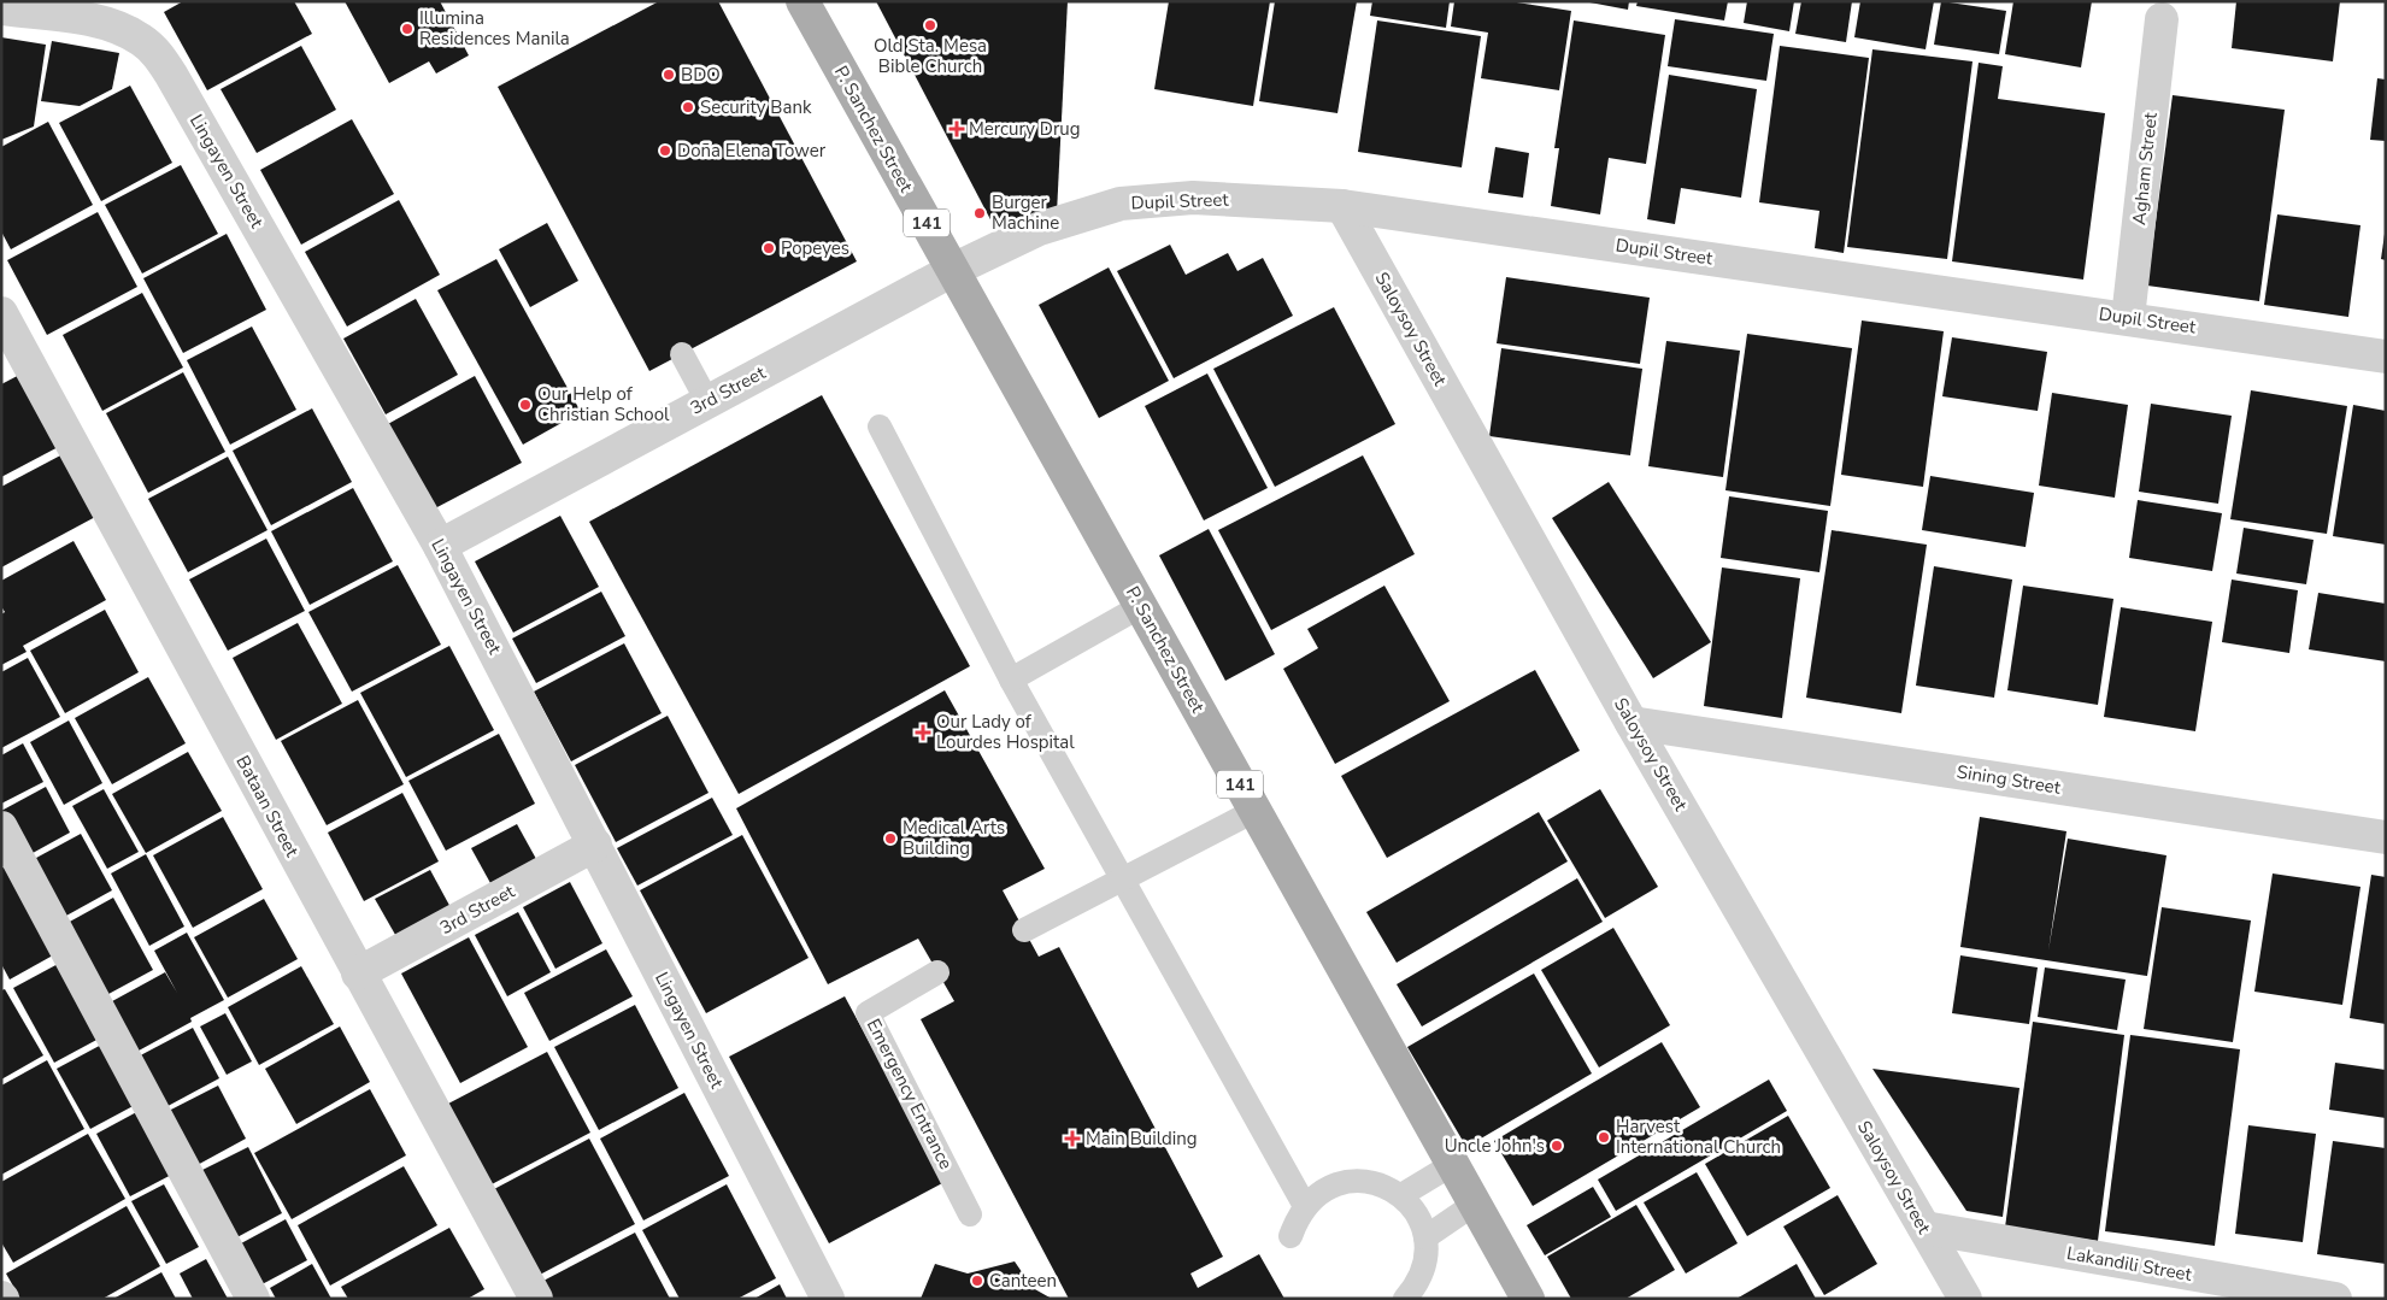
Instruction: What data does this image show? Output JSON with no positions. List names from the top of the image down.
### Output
{
  "streets": {
    "main road": ["P. Sanchez Street", "141"],
    "street": [
      "Agham Street",
      "Lingayen Street",
      "Dupil Street",
      "Saloysoy Street",
      "3rd Street",
      "Sining Street",
      "Bataan Street",
      "Lakandili Street"
    ],
    "lane": ["Emergency Entrance"]
  },
  "crossings": [
    ["P. Sanchez Street", "Dupil Street"],
    ["P. Sanchez Street", "3rd Street"],
    ["Agham Street", "Dupil Street"],
    ["Lingayen Street", "3rd Street"],
    ["Dupil Street", "Saloysoy Street"],
    ["Dupil Street", "3rd Street"],
    ["Saloysoy Street", "Sining Street"],
    ["Saloysoy Street", "Lakandili Street"],
    ["3rd Street", "Bataan Street"]
  ],
  "places": {
    "other": [
      "Old Sta. Mesa Bible Church",
      "Illumina Residences Manila",
      "BDO",
      "Security Bank",
      "Doña Elena Tower",
      "Burger Machine",
      "Popeyes",
      "Our Help of Christian School",
      "Medical Arts Building",
      "Harvest International Church",
      "Uncle John's",
      "Canteen"
    ],
    "health": ["Mercury Drug", "Our Lady of Lourdes Hospital", "Main Building"]
  }
}
